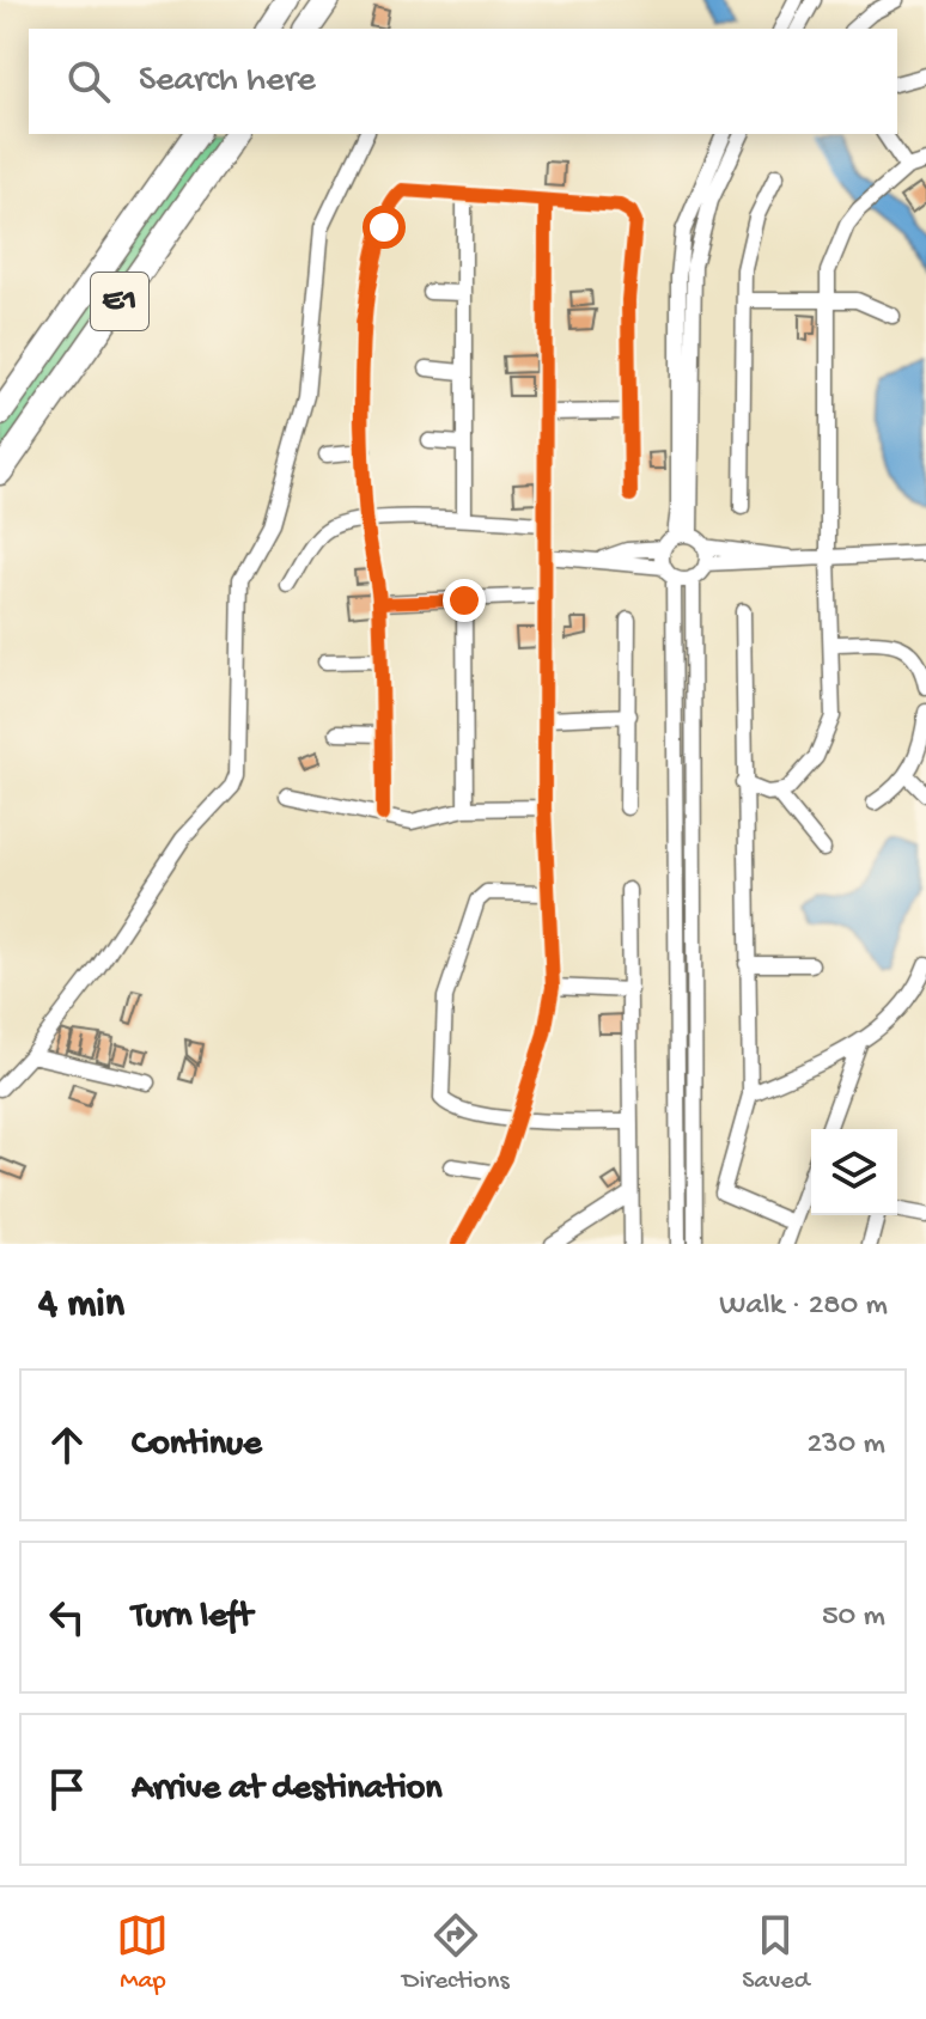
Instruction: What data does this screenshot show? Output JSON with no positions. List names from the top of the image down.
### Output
{
  "streets": {
    "highway": ["E1"]
  },
  "page": {
    "search": "Search here",
    "heading": ["4 min", "Walk · 280 m"],
    "list": [
      ["Continue", "230 m"],
      ["Turn left", "50 m"],
      "Arrive at destination"
    ],
    "nav": ["Map", "Directions", "Saved"]
  }
}
